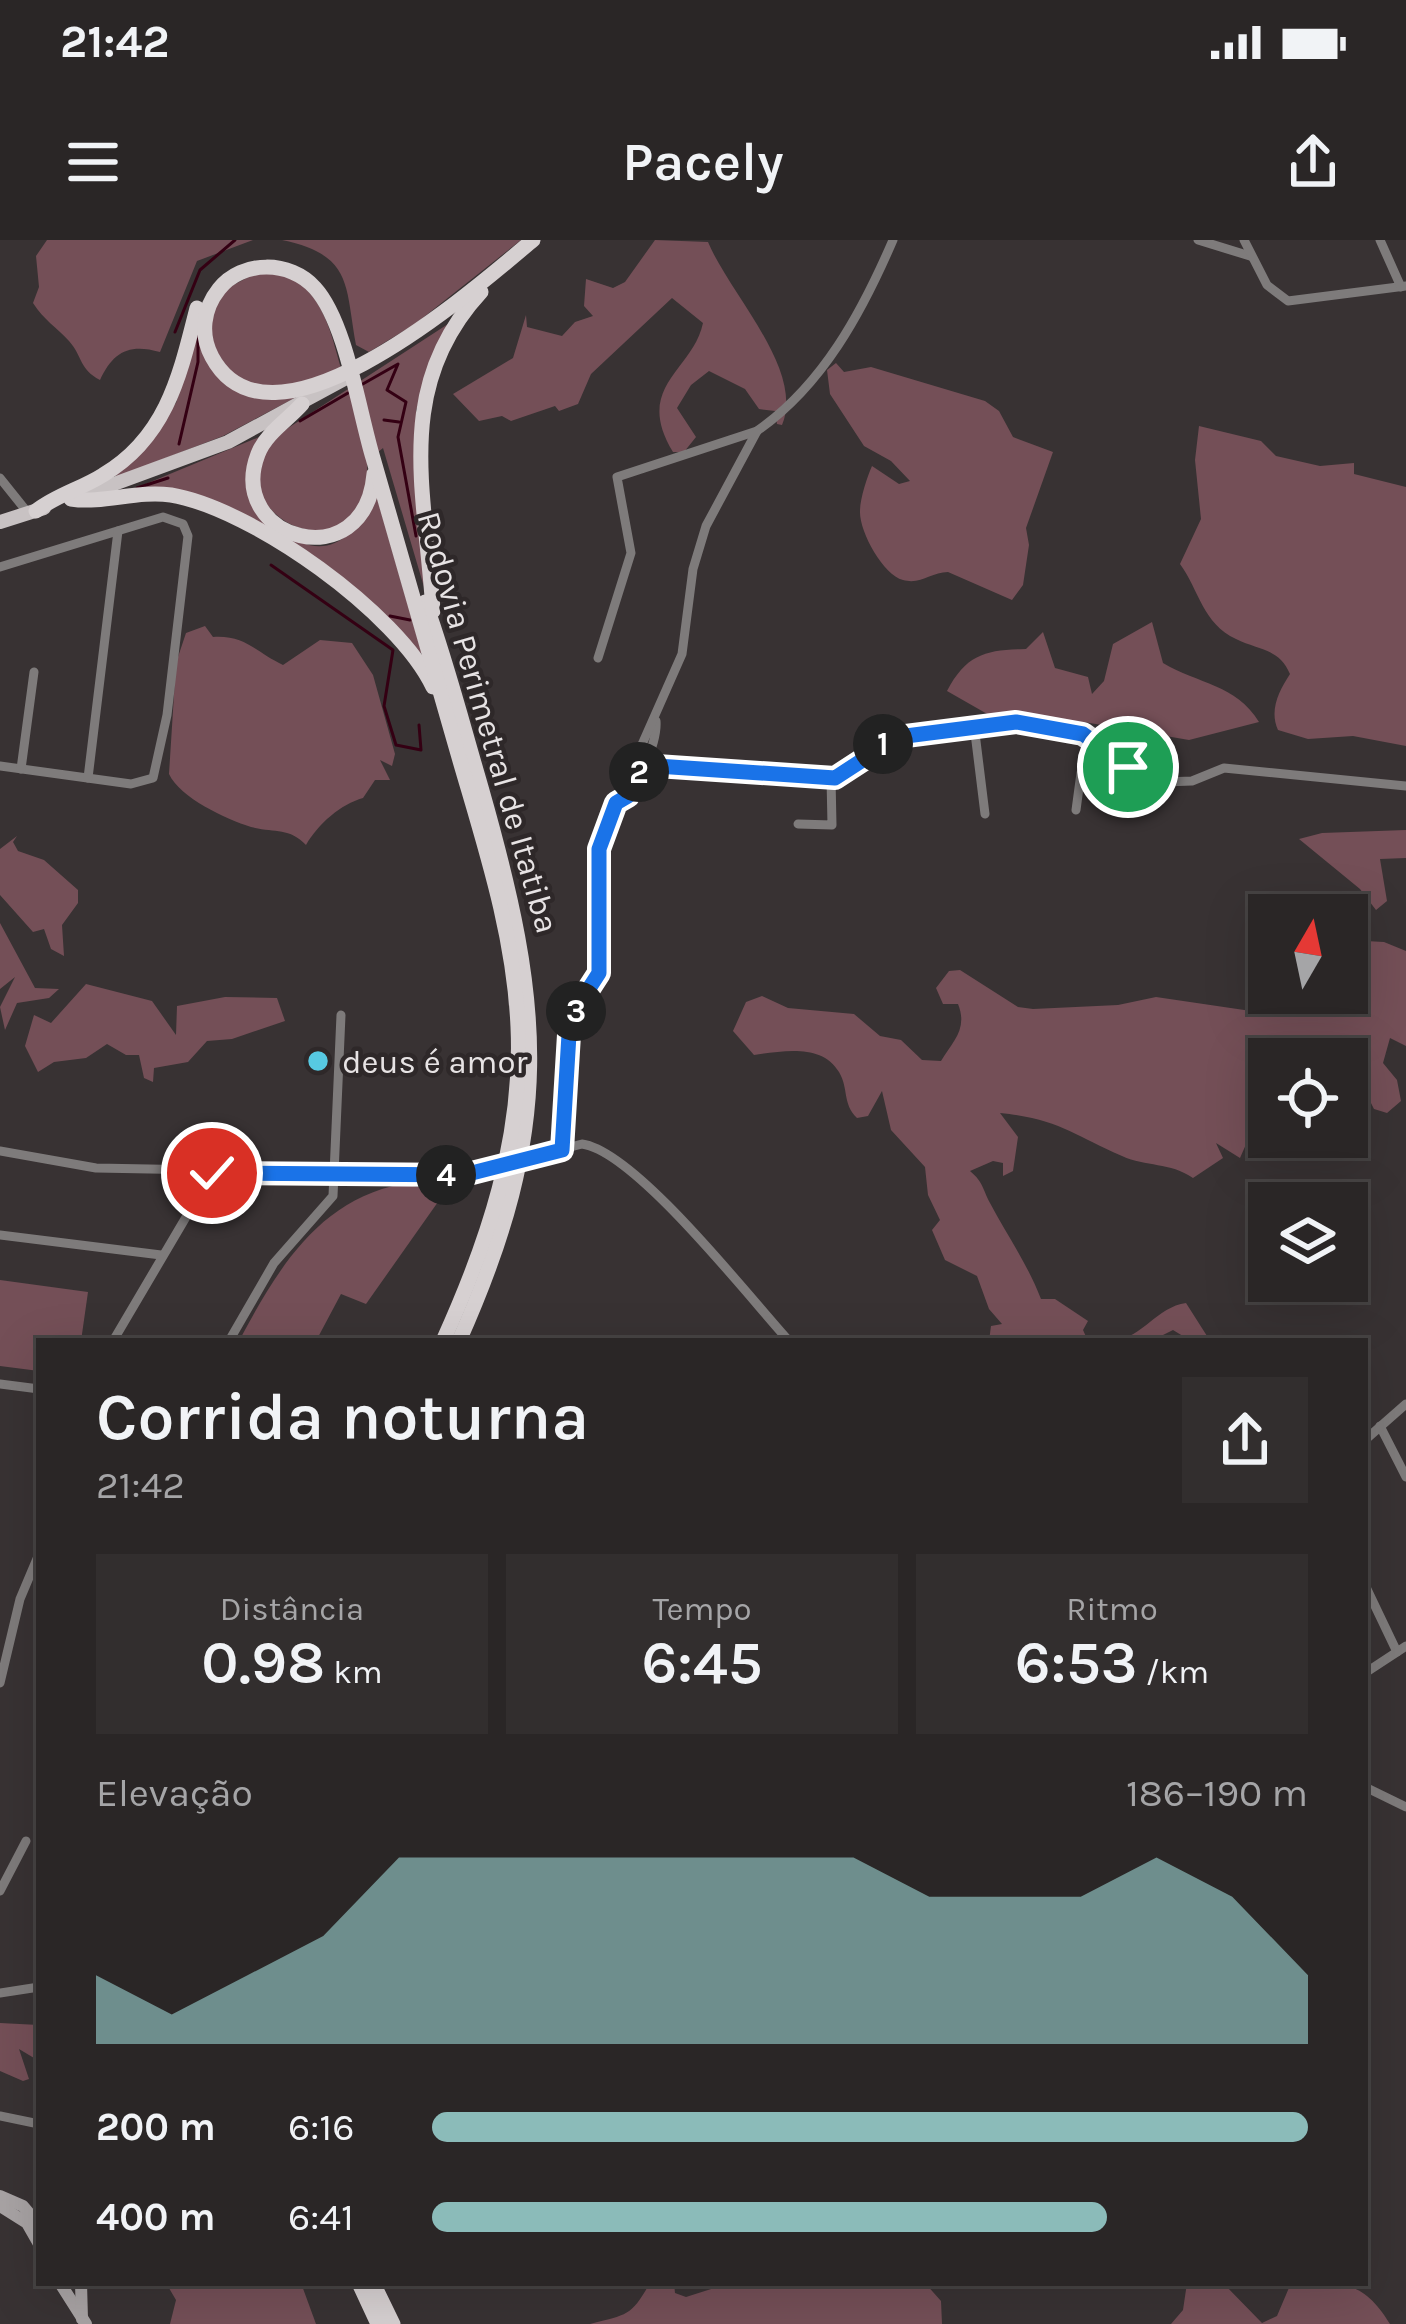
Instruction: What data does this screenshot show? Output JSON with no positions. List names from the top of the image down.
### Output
{
  "streets": {
    "highway": ["Rodovia Perimetral de Itatiba"]
  },
  "places": ["deus é amor"],
  "north": "top",
  "page": {
    "status": "21:42",
    "header": "Pacely",
    "pins": [
      "1",
      "2",
      "3",
      "4"
    ],
    "heading": ["Corrida noturna", "21:42"],
    "stats": [
      ["Distância", "0.98 km"],
      ["Tempo", "6:45"],
      ["Ritmo", "6:53 /km"]
    ],
    "chart": ["Elevação", "186–190 m"],
    "list": [
      {
        "name": "200 m",
        "note": "6:16"
      },
      {
        "name": "400 m",
        "note": "6:41"
      }
    ]
  }
}
